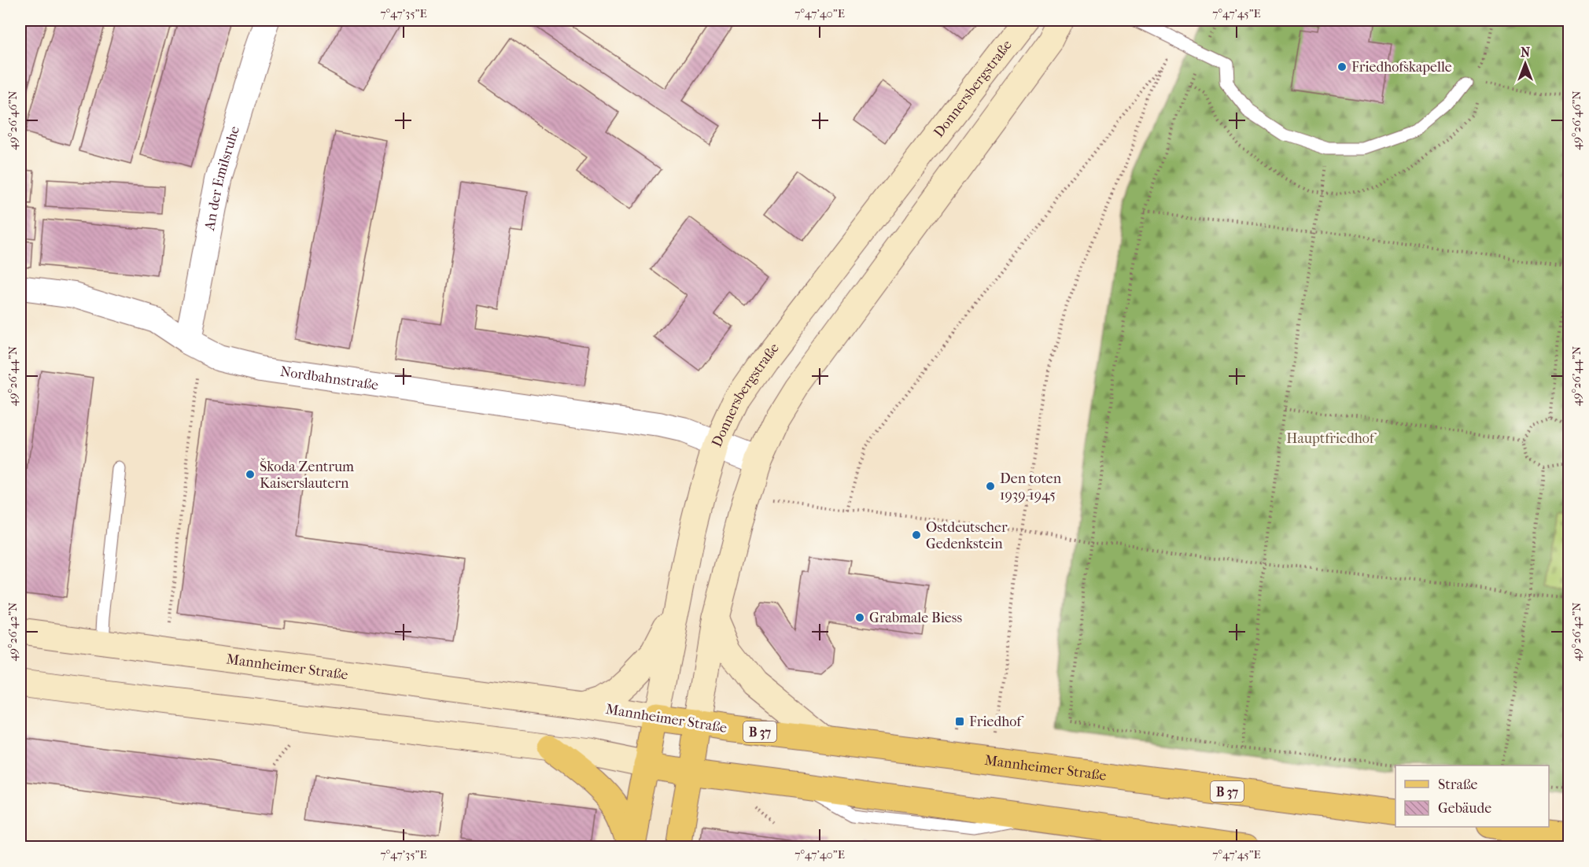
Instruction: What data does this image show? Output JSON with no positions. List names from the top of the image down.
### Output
{
  "streets": {
    "main road": ["Donnersbergstraße", "Mannheimer Straße", "B 37"],
    "street": ["An der Emilsruhe", "Nordbahnstraße"]
  },
  "crossings": [
    ["Donnersbergstraße", "Nordbahnstraße"],
    ["Donnersbergstraße", "Mannheimer Straße"],
    ["An der Emilsruhe", "Nordbahnstraße"]
  ],
  "parks": ["Hauptfriedhof"],
  "places": {
    "other": [
      "Friedhofskapelle",
      "Škoda Zentrum Kaiserslautern",
      "Den toten 1939-1945",
      "Ostdeutscher Gedenkstein",
      "Grabmale Biess"
    ],
    "transit": ["Friedhof"]
  },
  "legend": ["Straße", "Gebäude"],
  "north": "top",
  "coordinates": [
    "7°47'35\"E",
    "7°47'40\"E",
    "7°47'45\"E",
    "49°26'46\"N",
    "49°26'44\"N",
    "49°26'42\"N"
  ]
}
